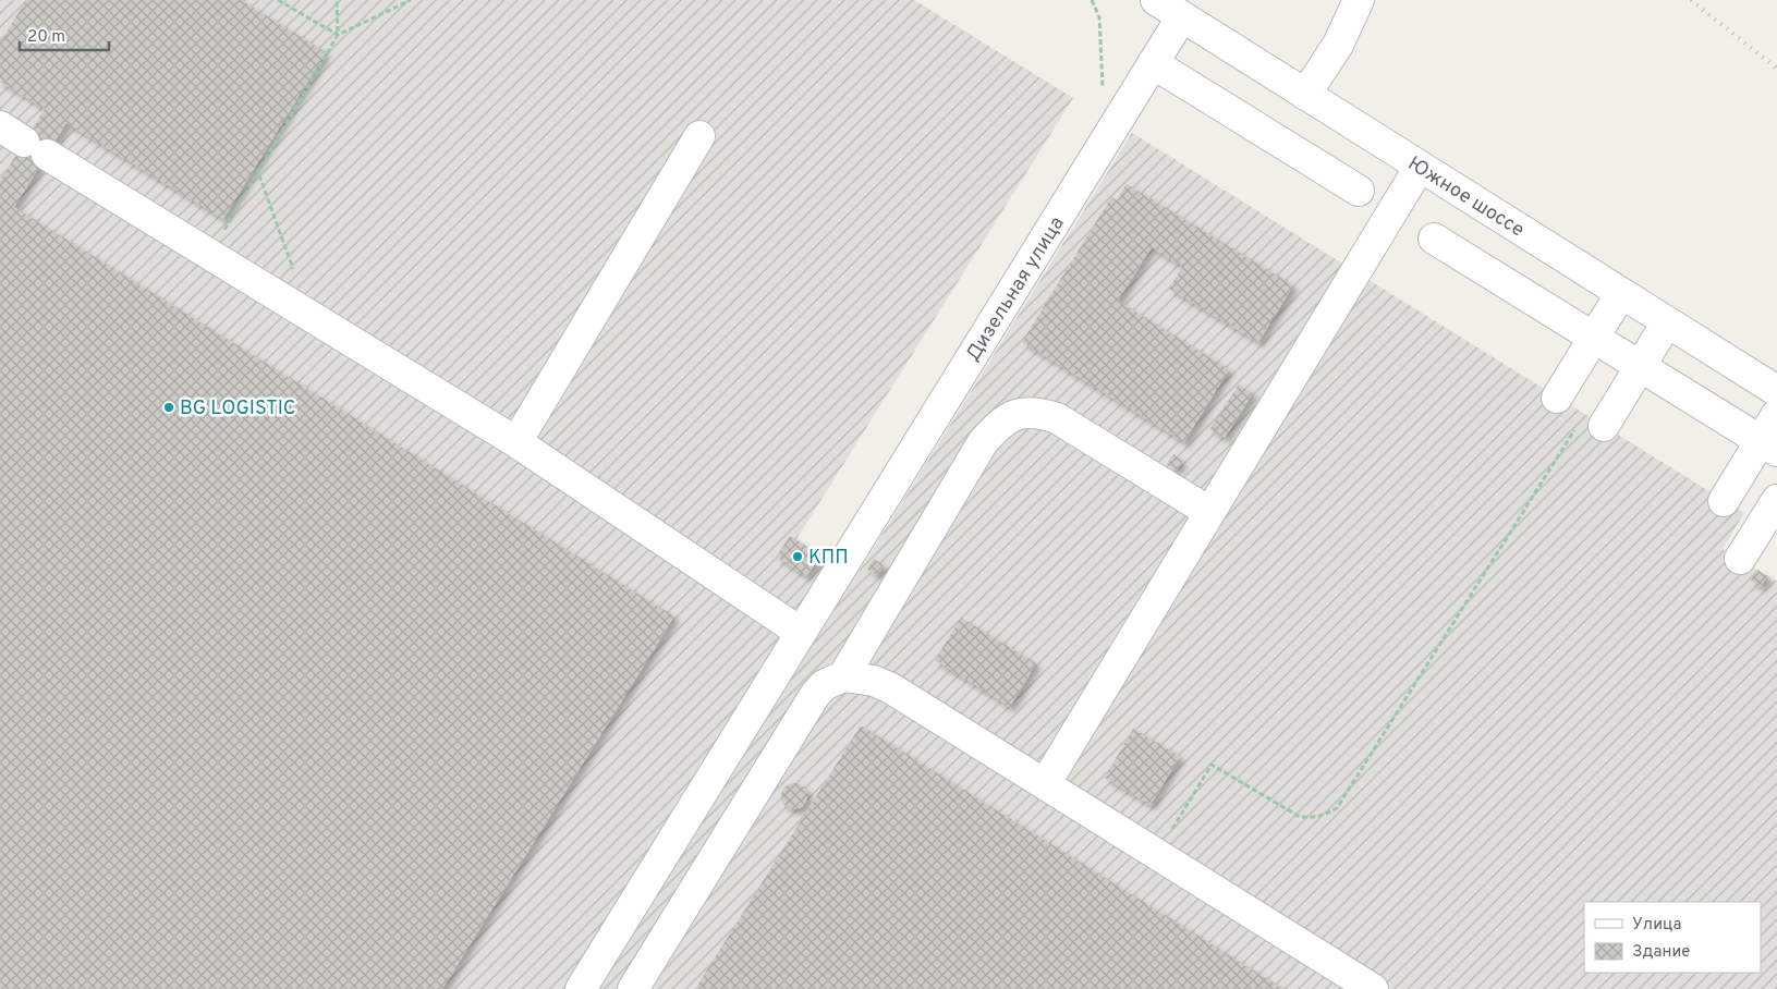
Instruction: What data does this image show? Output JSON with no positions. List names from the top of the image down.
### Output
{
  "streets": {
    "street": ["Южное шоссе", "Дизельная улица"]
  },
  "crossings": [
    ["Южное шоссе", "Дизельная улица"]
  ],
  "places": ["BG LOGISTIC", "КПП"],
  "legend": ["Улица", "Здание"],
  "scale_bar": "20 m"
}
